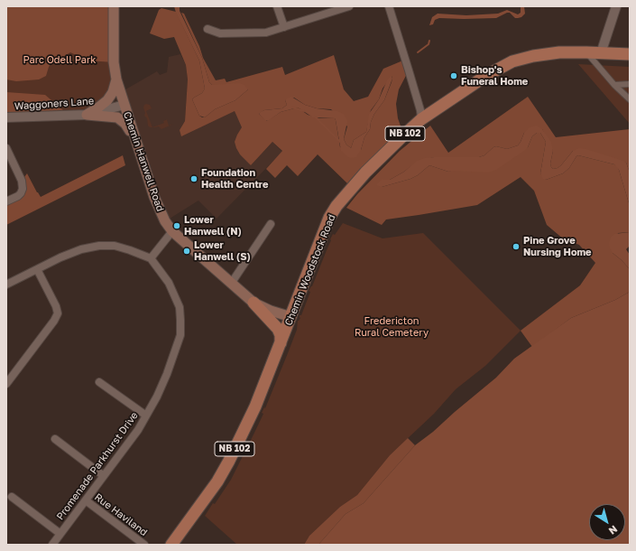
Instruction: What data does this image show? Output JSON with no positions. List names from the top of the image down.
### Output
{
  "streets": {
    "main road": ["NB 102", "Chemin Hanwell Road", "Chemin Woodstock Road"],
    "street": ["Waggoners Lane", "Promenade Parkhurst Drive", "Rue Haviland"]
  },
  "crossings": [
    ["Waggoners Lane", "Chemin Hanwell Road"],
    ["Chemin Hanwell Road", "Chemin Woodstock Road"],
    ["Promenade Parkhurst Drive", "Rue Haviland"]
  ],
  "parks": ["Parc Odell Park", "Fredericton Rural Cemetery"],
  "places": [
    "Bishop's Funeral Home",
    "Foundation Health Centre",
    "Lower Hanwell (N)",
    "Pine Grove Nursing Home",
    "Lower Hanwell (S)"
  ],
  "north": "bottom right"
}
